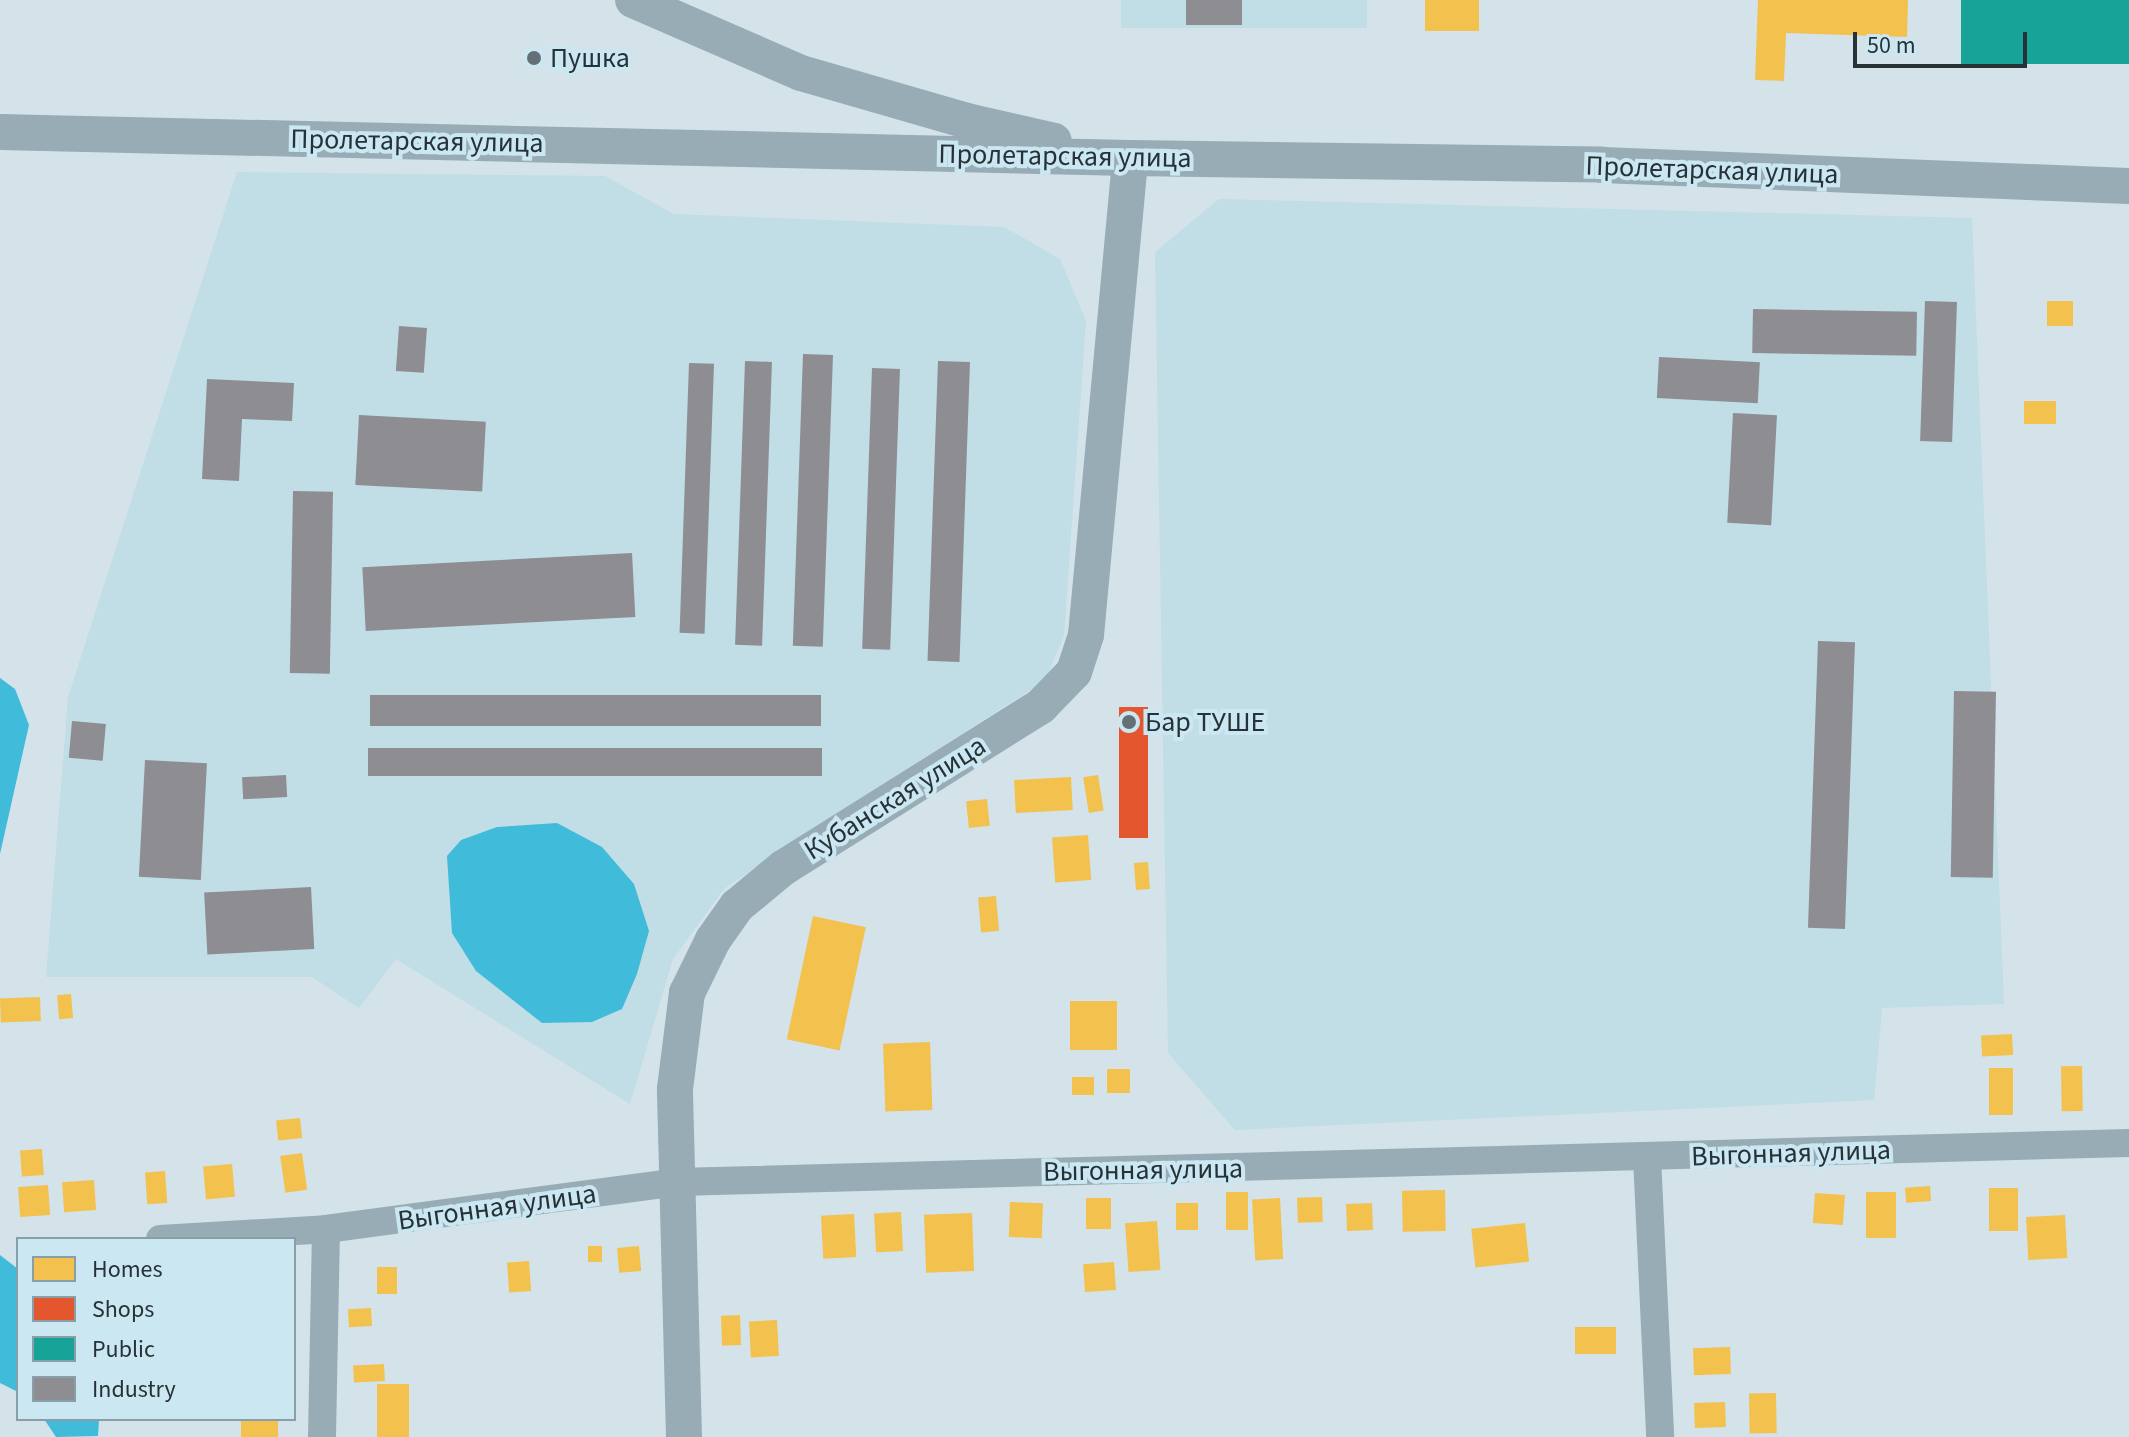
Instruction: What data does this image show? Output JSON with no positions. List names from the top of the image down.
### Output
{
  "streets": {
    "street": ["Пролетарская улица", "Кубанская улица", "Выгонная улица"]
  },
  "crossings": [
    ["Пролетарская улица", "Кубанская улица"],
    ["Кубанская улица", "Выгонная улица"]
  ],
  "places": ["Пушка", "Бар ТУШЕ"],
  "legend": [
    "Homes",
    "Shops",
    "Public",
    "Industry"
  ],
  "scale_bar": "50 m"
}
